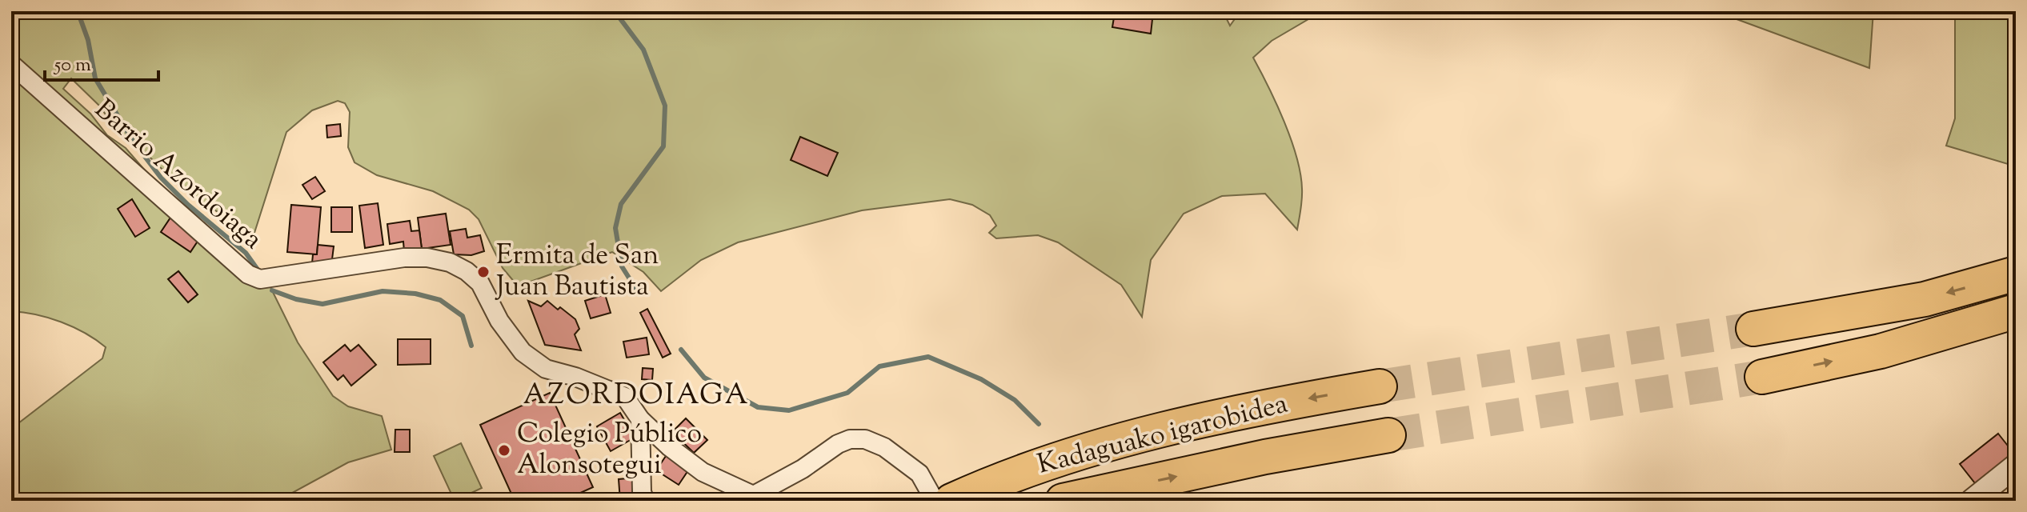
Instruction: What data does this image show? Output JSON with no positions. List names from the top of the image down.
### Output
{
  "streets": {
    "highway": ["Kadaguako igarobidea"],
    "street": ["Barrio Azordoiaga"]
  },
  "districts": ["AZORDOIAGA"],
  "places": ["Ermita de San Juan Bautista", "Colegio Público Alonsotegui"],
  "scale_bar": "50 m"
}
